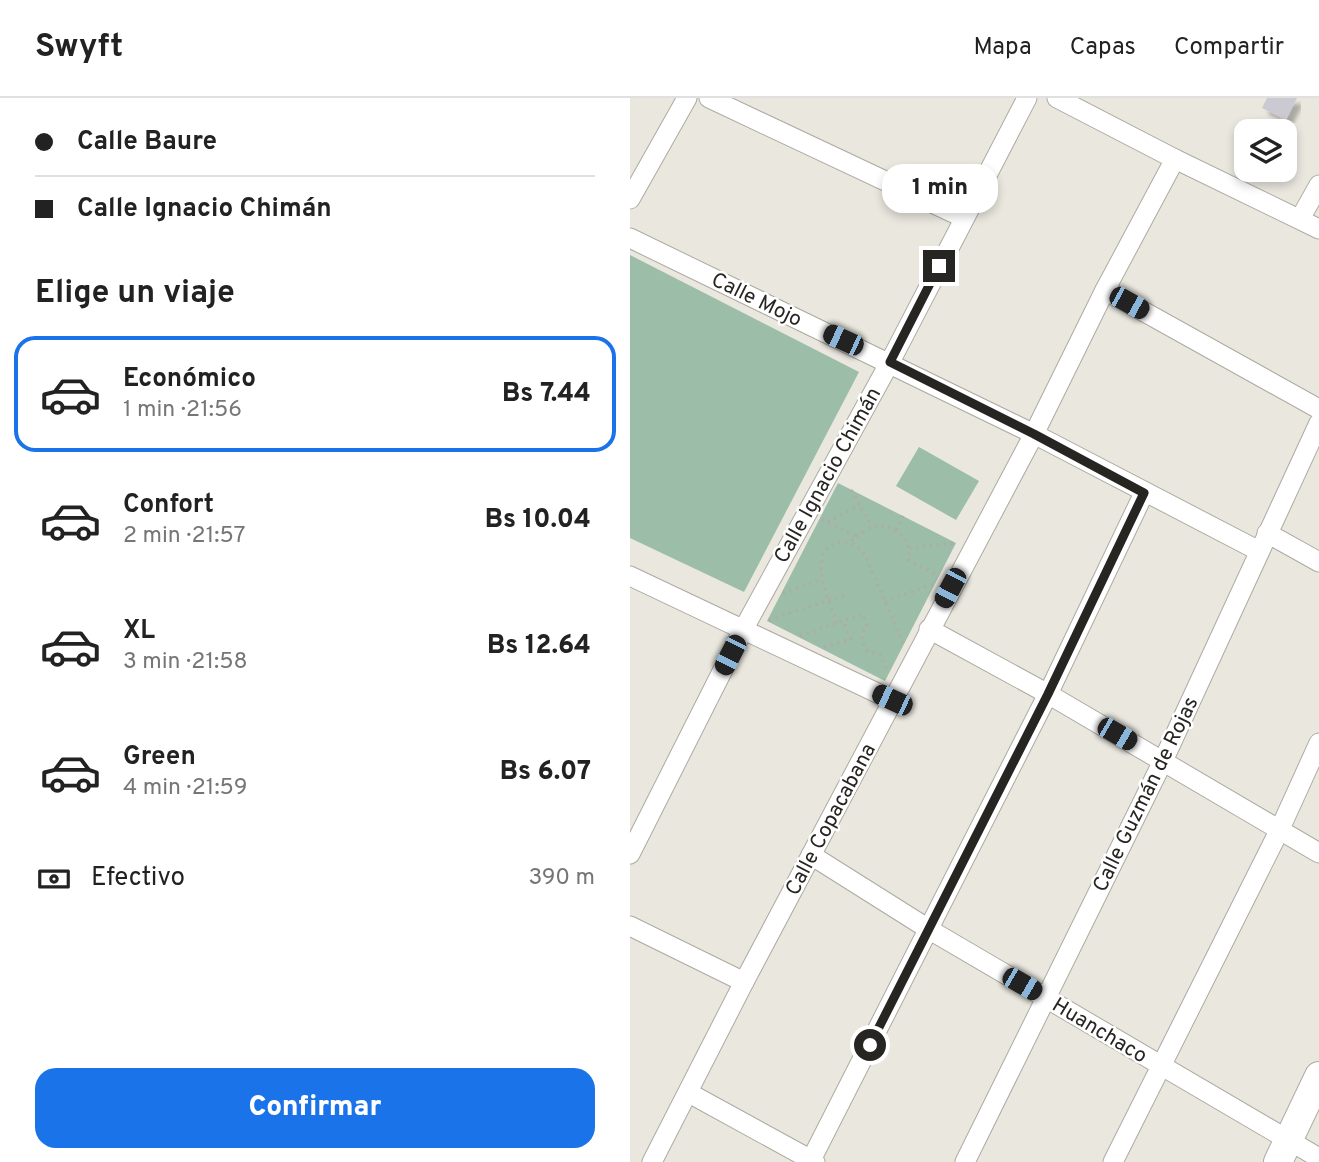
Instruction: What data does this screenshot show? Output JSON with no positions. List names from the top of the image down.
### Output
{
  "streets": {
    "street": [
      "Calle Mojo",
      "Calle Ignacio Chimán",
      "Calle Guzmán de Rojas",
      "Calle Copacabana",
      "Huanchaco"
    ]
  },
  "crossings": [
    ["Calle Mojo", "Calle Ignacio Chimán"],
    ["Calle Mojo", "Calle Guzmán de Rojas"],
    ["Calle Mojo", "Calle Copacabana"],
    ["Calle Guzmán de Rojas", "Huanchaco"],
    ["Calle Copacabana", "Huanchaco"]
  ],
  "page": {
    "header": "Swyft",
    "nav": ["Mapa", "Capas", "Compartir"],
    "banner": ["Calle Baure", "Calle Ignacio Chimán"],
    "bubble": "1 min",
    "heading": "Elige un viaje",
    "list": [
      {
        "name": "Económico",
        "note": "1 min · 21:56",
        "value": "Bs 7.44"
      },
      {
        "name": "Confort",
        "note": "2 min · 21:57",
        "value": "Bs 10.04"
      },
      {
        "name": "XL",
        "note": "3 min · 21:58",
        "value": "Bs 12.64"
      },
      {
        "name": "Green",
        "note": "4 min · 21:59",
        "value": "Bs 6.07"
      }
    ],
    "pay": ["Efectivo", "390 m"],
    "buttons": "Confirmar"
  }
}
